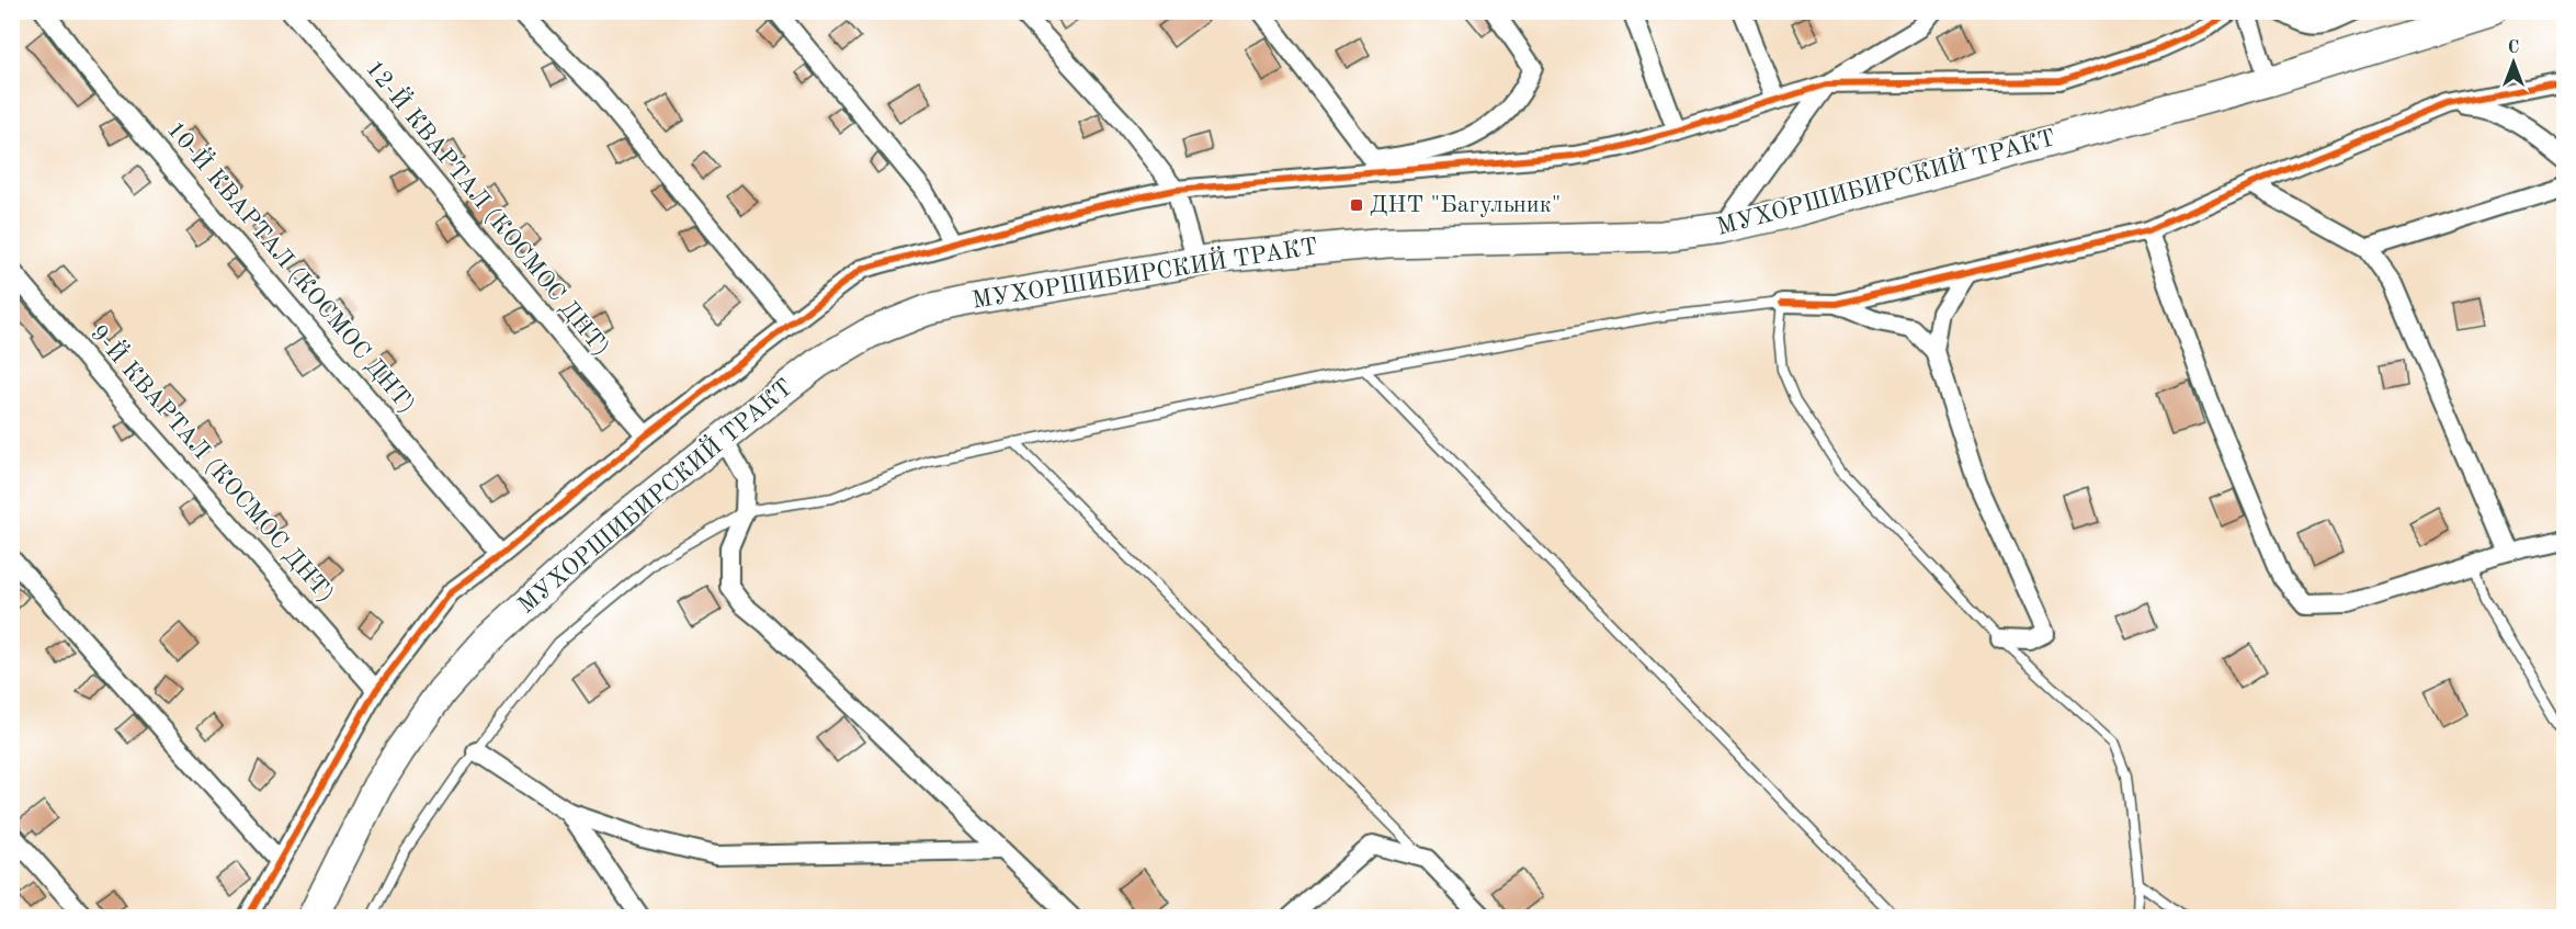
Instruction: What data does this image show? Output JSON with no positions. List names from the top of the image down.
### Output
{
  "streets": {
    "main road": ["МУХОРШИБИРСКИЙ ТРАКТ"],
    "street": ["12-Й КВАРТАЛ (КОСМОС ДНТ)", "10-Й КВАРТАЛ (КОСМОС ДНТ)", "9-Й КВАРТАЛ (КОСМОС ДНТ)"]
  },
  "places": {
    "transit": ["ДНТ \"Багульник\""]
  },
  "north": "top"
}
